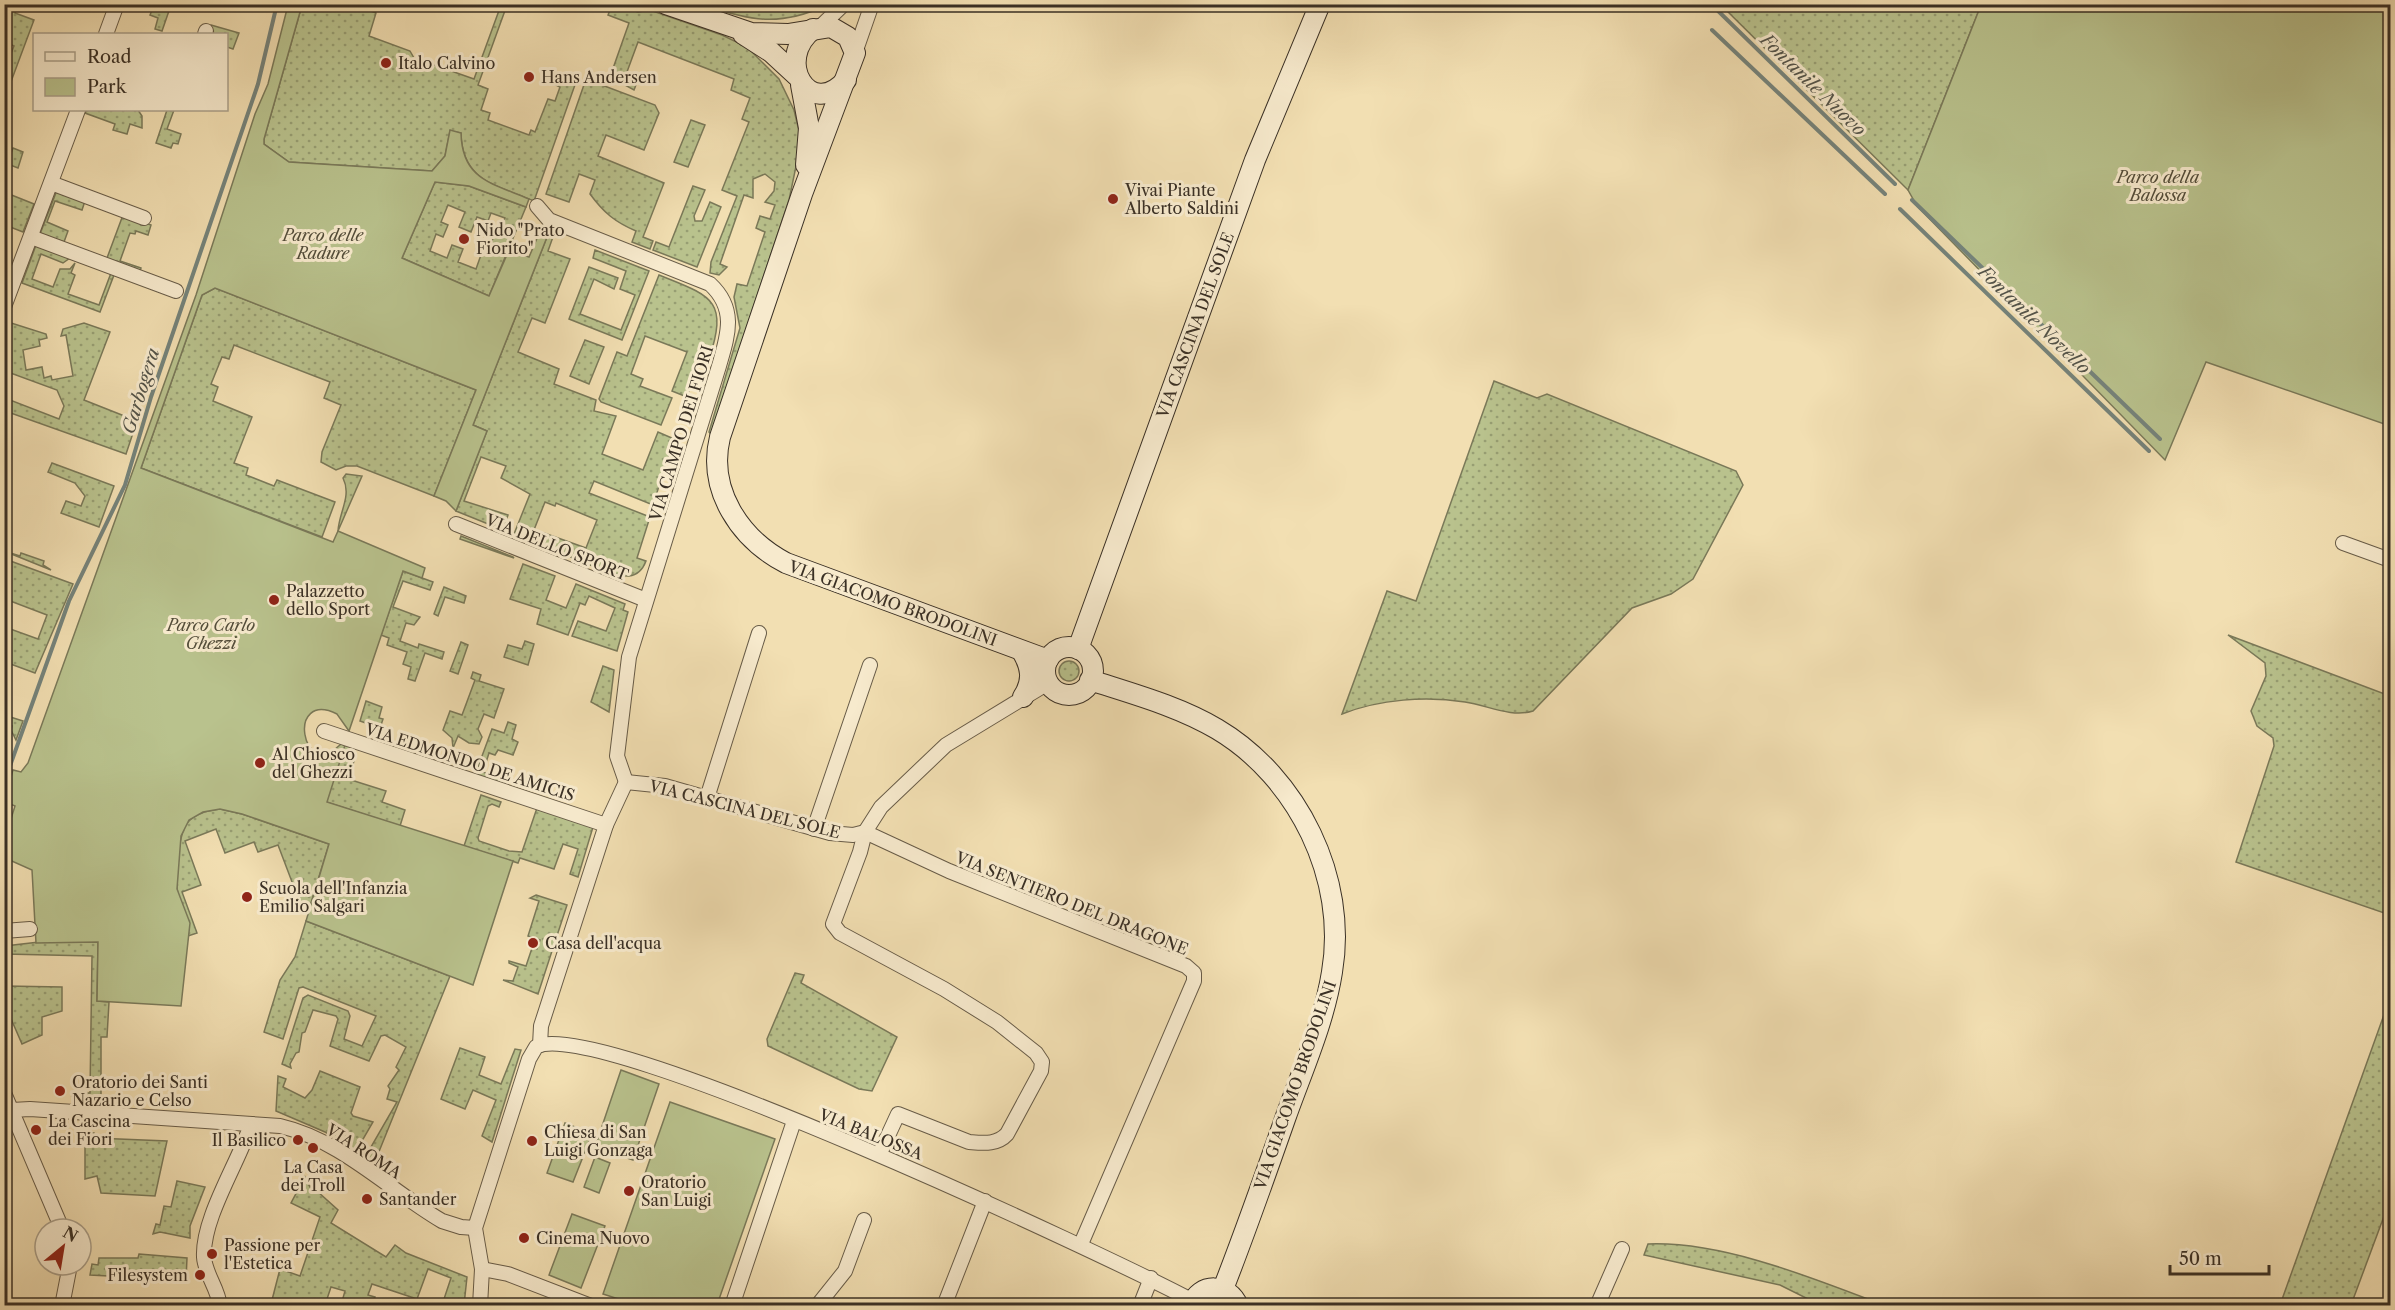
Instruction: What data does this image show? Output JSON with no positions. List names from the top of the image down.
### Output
{
  "streets": {
    "street": [
      "VIA CASCINA DEL SOLE",
      "VIA CAMPO DEI FIORI",
      "VIA DELLO SPORT",
      "VIA GIACOMO BRODOLINI",
      "VIA EDMONDO DE AMICIS",
      "VIA SENTIERO DEL DRAGONE",
      "VIA BALOSSA",
      "VIA ROMA"
    ]
  },
  "crossings": [
    ["VIA CASCINA DEL SOLE", "VIA CAMPO DEI FIORI"],
    ["VIA CASCINA DEL SOLE", "VIA GIACOMO BRODOLINI"],
    ["VIA CASCINA DEL SOLE", "VIA EDMONDO DE AMICIS"],
    ["VIA CASCINA DEL SOLE", "VIA SENTIERO DEL DRAGONE"],
    ["VIA CASCINA DEL SOLE", "VIA BALOSSA"],
    ["VIA CAMPO DEI FIORI", "VIA DELLO SPORT"],
    ["VIA SENTIERO DEL DRAGONE", "VIA BALOSSA"]
  ],
  "water": ["Fontanile Nuovo", "Fontanile Novello", "Garbogera"],
  "parks": ["Parco della Balossa", "Parco delle Radure", "Parco Carlo Ghezzi"],
  "places": [
    "Italo Calvino",
    "Hans Andersen",
    "Vivai Piante Alberto Saldini",
    "Nido \"Prato Fiorito\"",
    "Palazzetto dello Sport",
    "Al Chiosco del Ghezzi",
    "Scuola dell'Infanzia Emilio Salgari",
    "Casa dell'acqua",
    "Oratorio dei Santi Nazario e Celso",
    "La Cascina dei Fiori",
    "Il Basilico",
    "Chiesa di San Luigi Gonzaga",
    "La Casa dei Troll",
    "Oratorio San Luigi",
    "Santander",
    "Cinema Nuovo",
    "Passione per l'Estetica",
    "Filesystem"
  ],
  "legend": ["Road", "Park"],
  "scale_bar": "50 m",
  "north": "top right"
}
